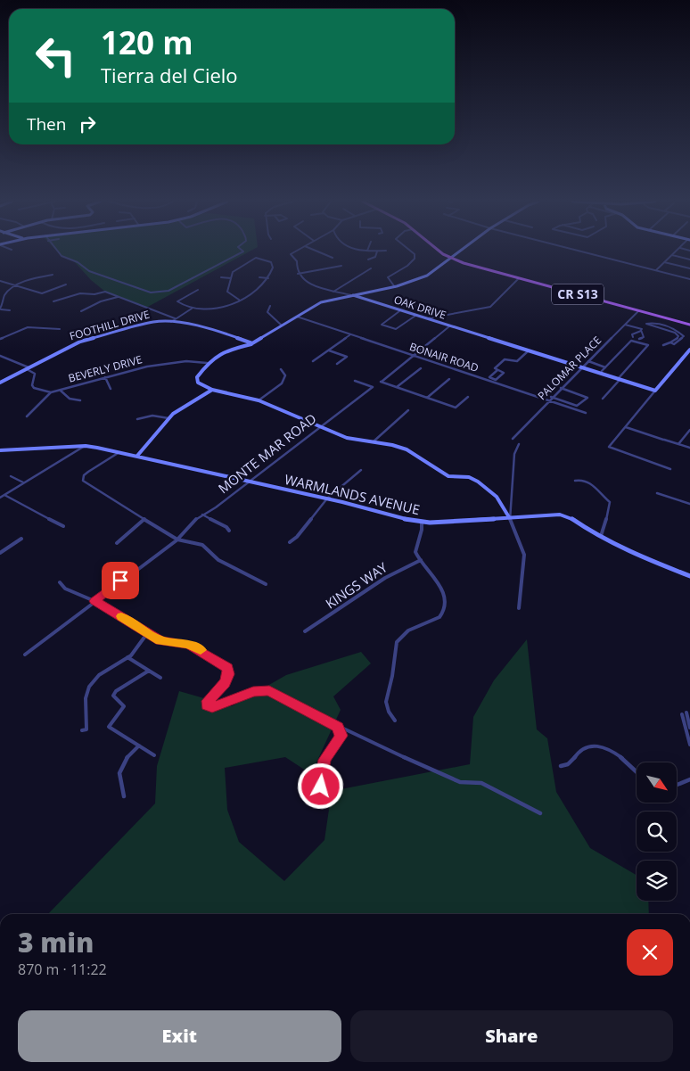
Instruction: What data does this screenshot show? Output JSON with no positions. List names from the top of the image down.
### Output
{
  "streets": {
    "main road": ["CR S13"],
    "street": [
      "OAK DRIVE",
      "FOOTHILL DRIVE",
      "BONAIR ROAD",
      "PALOMAR PLACE",
      "BEVERLY DRIVE",
      "MONTE MAR ROAD",
      "WARMLANDS AVENUE",
      "KINGS WAY"
    ]
  },
  "crossings": [
    ["CR S13", "PALOMAR PLACE"],
    ["OAK DRIVE", "PALOMAR PLACE"],
    ["BONAIR ROAD", "PALOMAR PLACE"],
    ["MONTE MAR ROAD", "WARMLANDS AVENUE"]
  ],
  "north": "bottom right",
  "page": {
    "turn": ["120 m", "Tierra del Cielo"],
    "then": "Then",
    "heading": ["3 min", "870 m · 11:22"],
    "buttons": ["Exit", "Share"]
  }
}
